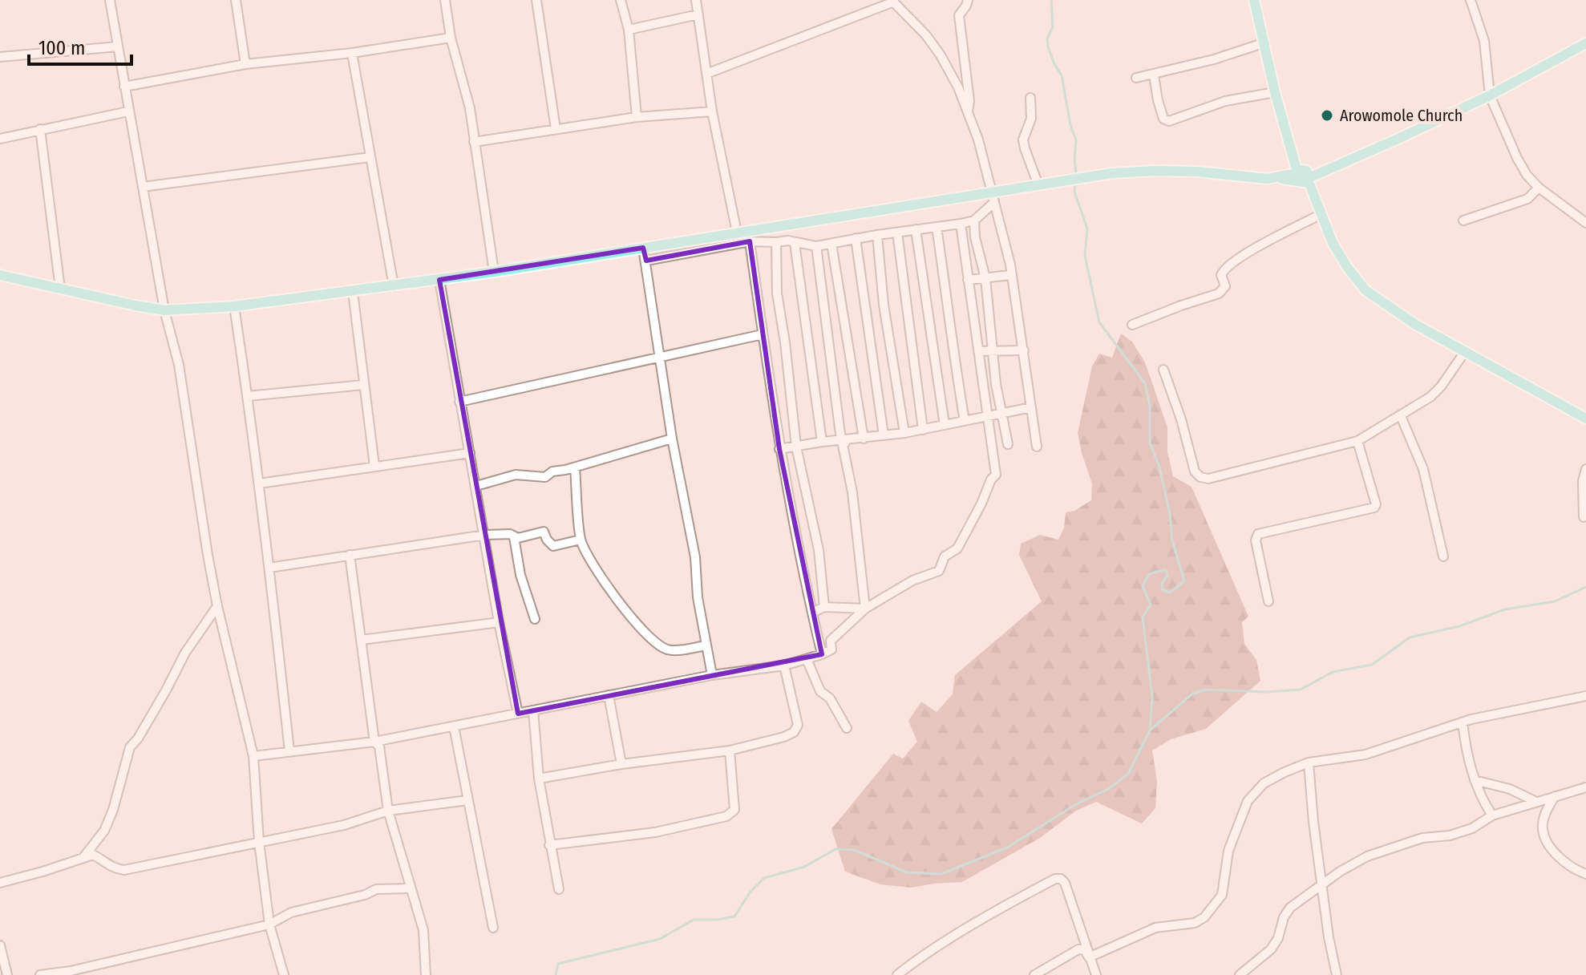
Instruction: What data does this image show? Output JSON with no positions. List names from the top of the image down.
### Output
{
  "places": ["Arowomole Church"],
  "scale_bar": "100 m"
}
